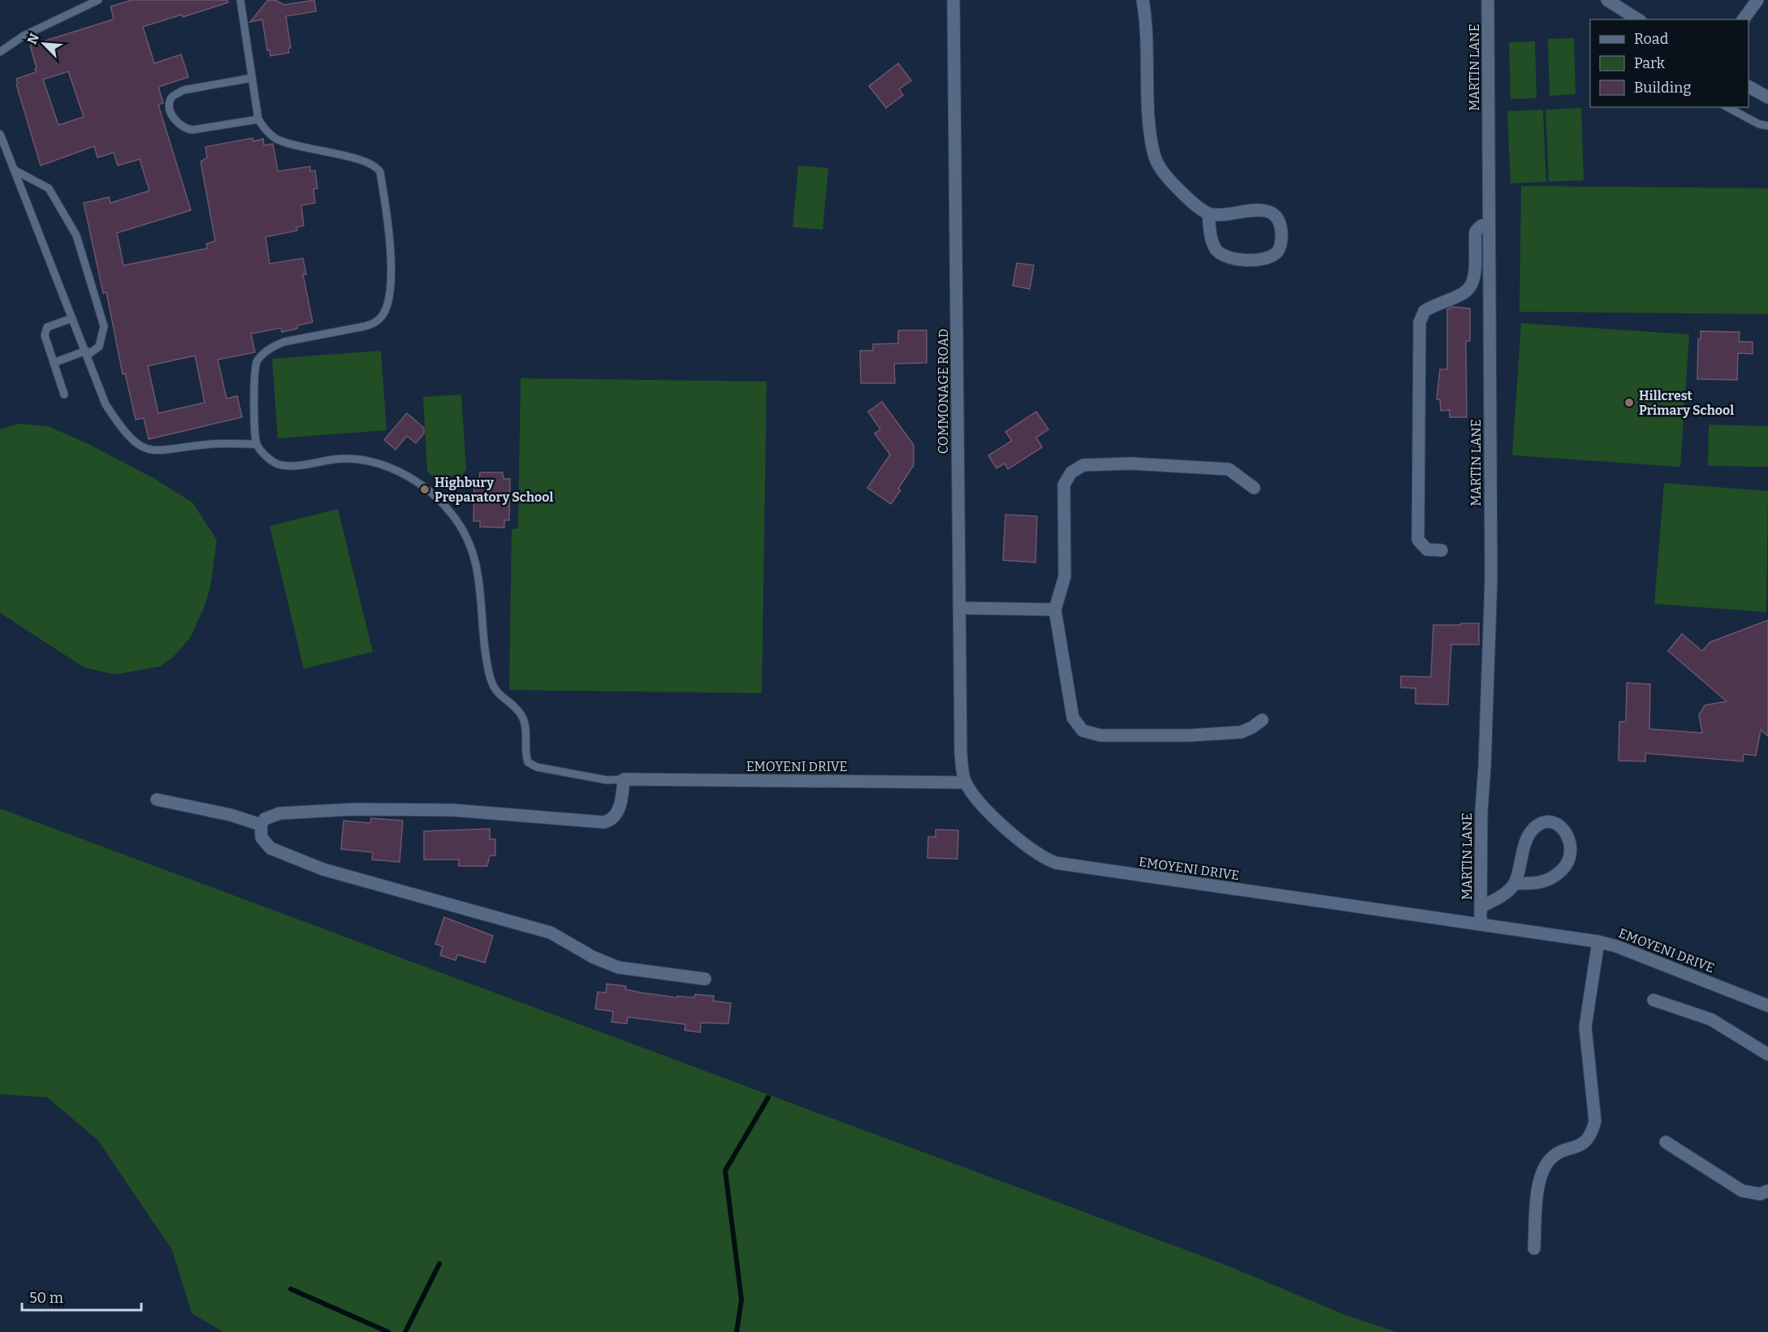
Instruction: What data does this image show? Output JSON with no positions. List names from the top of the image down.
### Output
{
  "streets": {
    "street": ["MARTIN LANE", "COMMONAGE ROAD", "EMOYENI DRIVE"]
  },
  "crossings": [
    ["MARTIN LANE", "EMOYENI DRIVE"],
    ["COMMONAGE ROAD", "EMOYENI DRIVE"]
  ],
  "places": ["Hillcrest Primary School", "Highbury Preparatory School"],
  "legend": ["Road", "Park", "Building"],
  "scale_bar": "50 m",
  "north": "top left"
}
